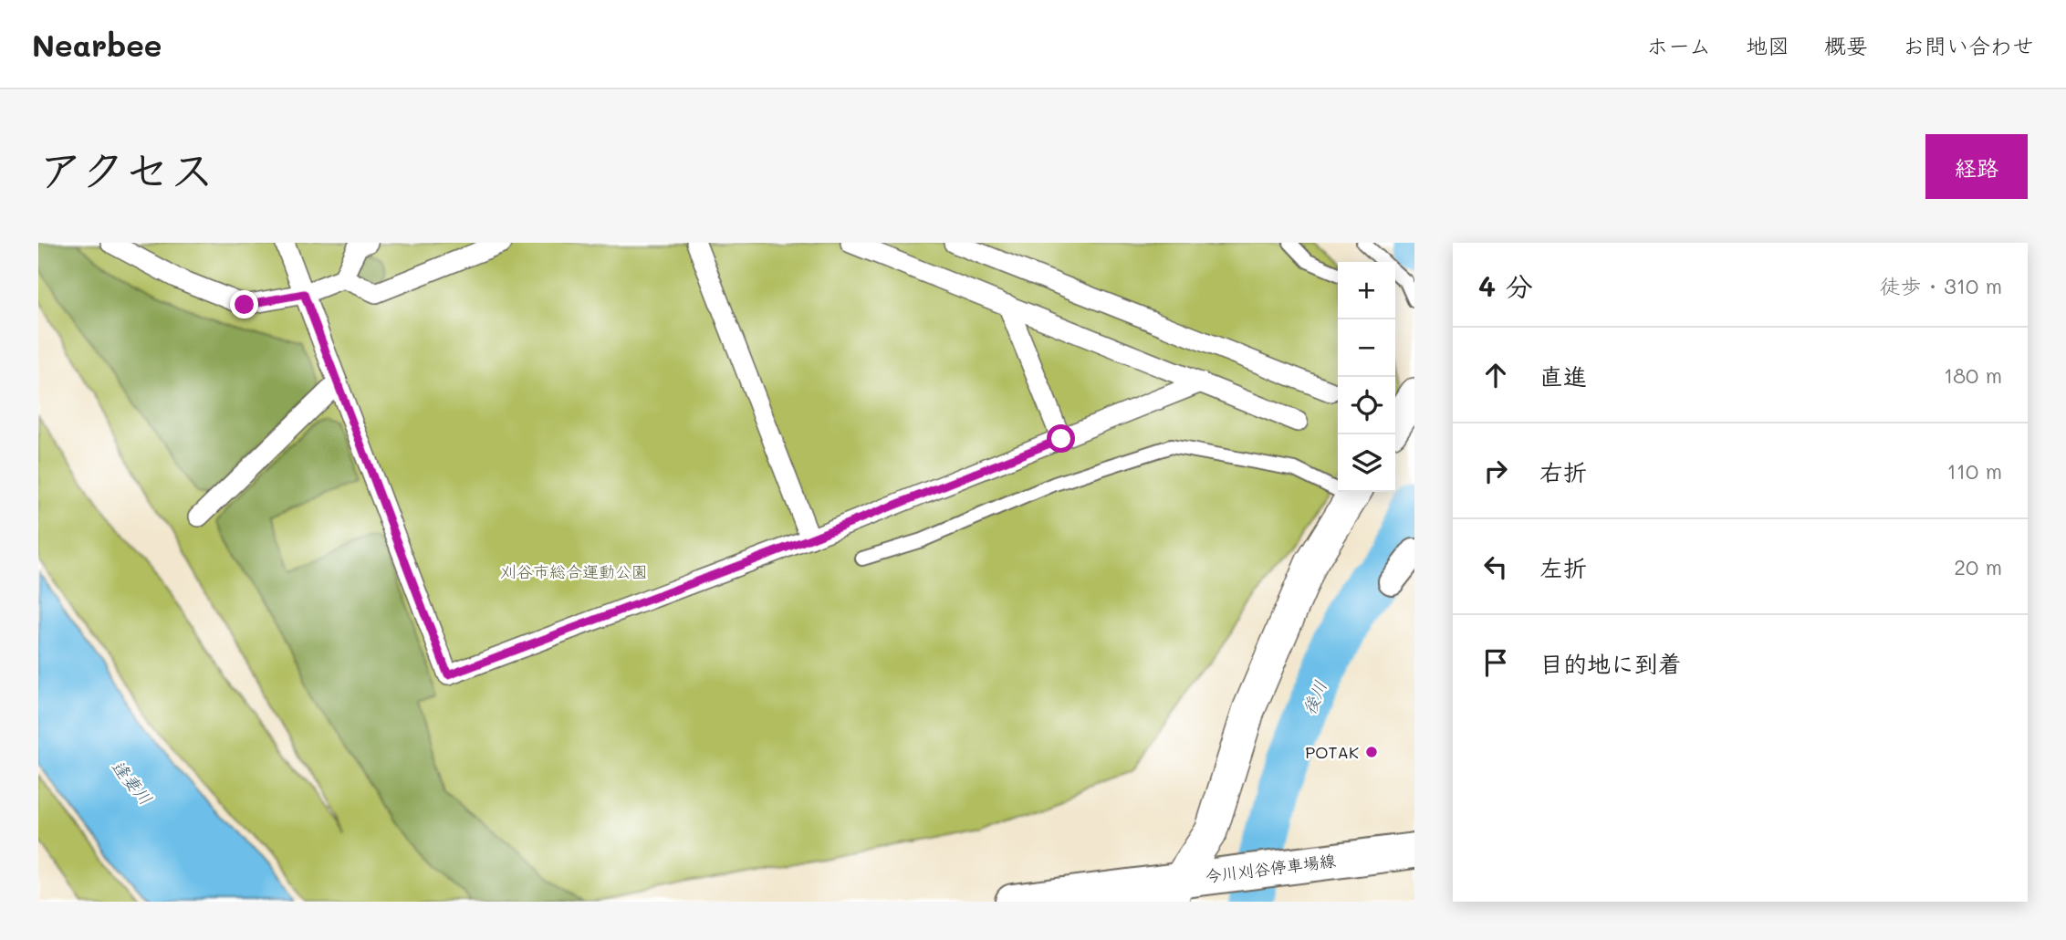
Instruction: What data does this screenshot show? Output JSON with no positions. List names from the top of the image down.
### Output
{
  "streets": {
    "main road": ["今川刈谷停車場線"]
  },
  "water": ["後川", "逢妻川"],
  "parks": ["刈谷市総合運動公園"],
  "places": ["POTAK"],
  "page": {
    "header": "Nearbee",
    "nav": [
      "ホーム",
      "地図",
      "概要",
      "お問い合わせ"
    ],
    "title": "アクセス",
    "buttons": "経路",
    "heading": ["4 分", "徒歩 · 310 m"],
    "map_buttons": ["+", "−"],
    "list": [
      ["直進", "180 m"],
      ["右折", "110 m"],
      ["左折", "20 m"],
      "目的地に到着"
    ]
  }
}
